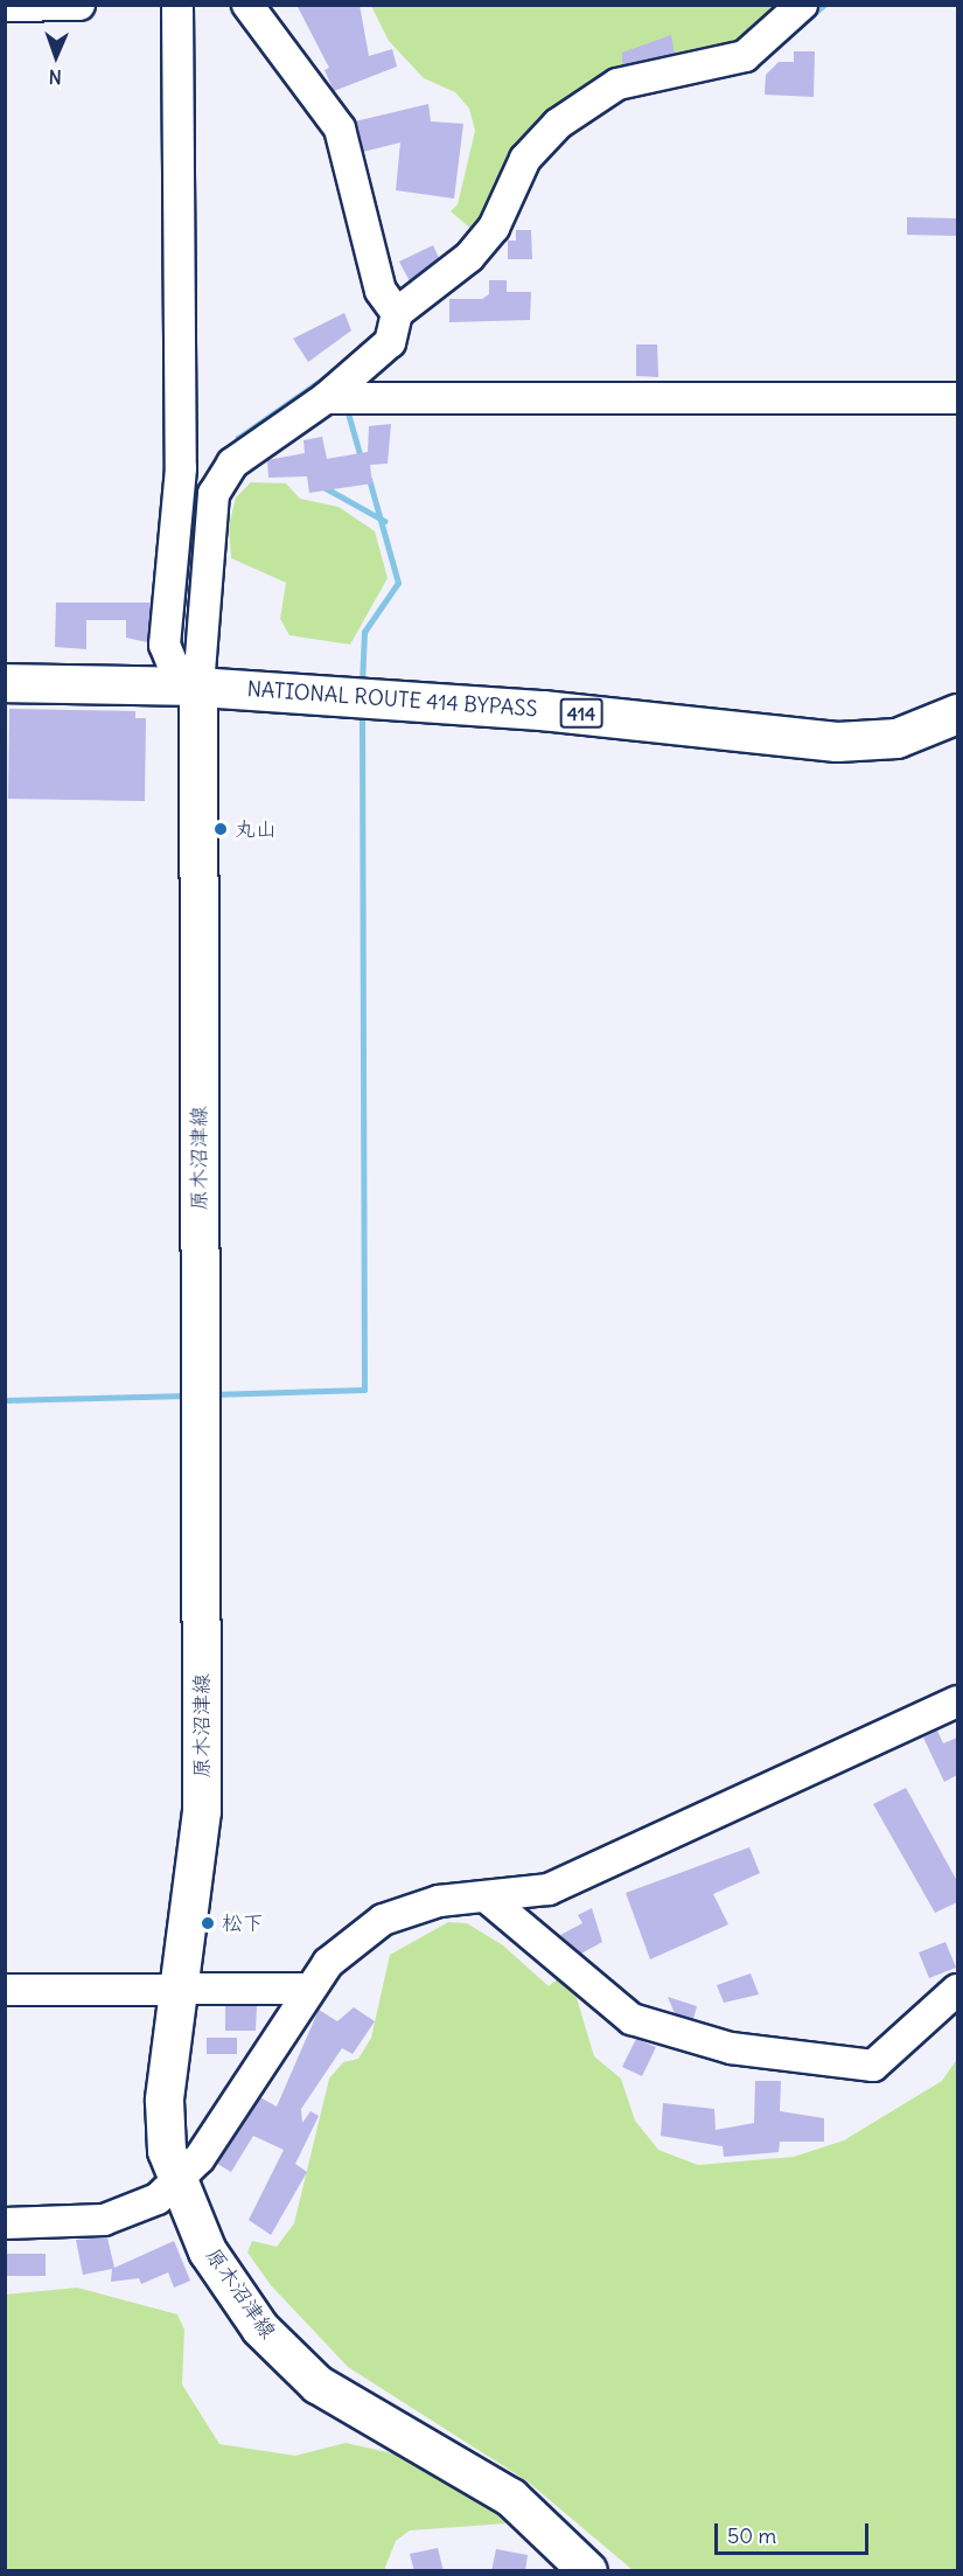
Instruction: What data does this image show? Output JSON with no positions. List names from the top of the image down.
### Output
{
  "streets": {
    "highway": ["NATIONAL ROUTE 414 BYPASS", "414"],
    "main road": ["原木沼津線"]
  },
  "crossings": [
    ["NATIONAL ROUTE 414 BYPASS", "原木沼津線"]
  ],
  "places": ["丸山", "松下"],
  "scale_bar": "50 m",
  "north": "bottom"
}
